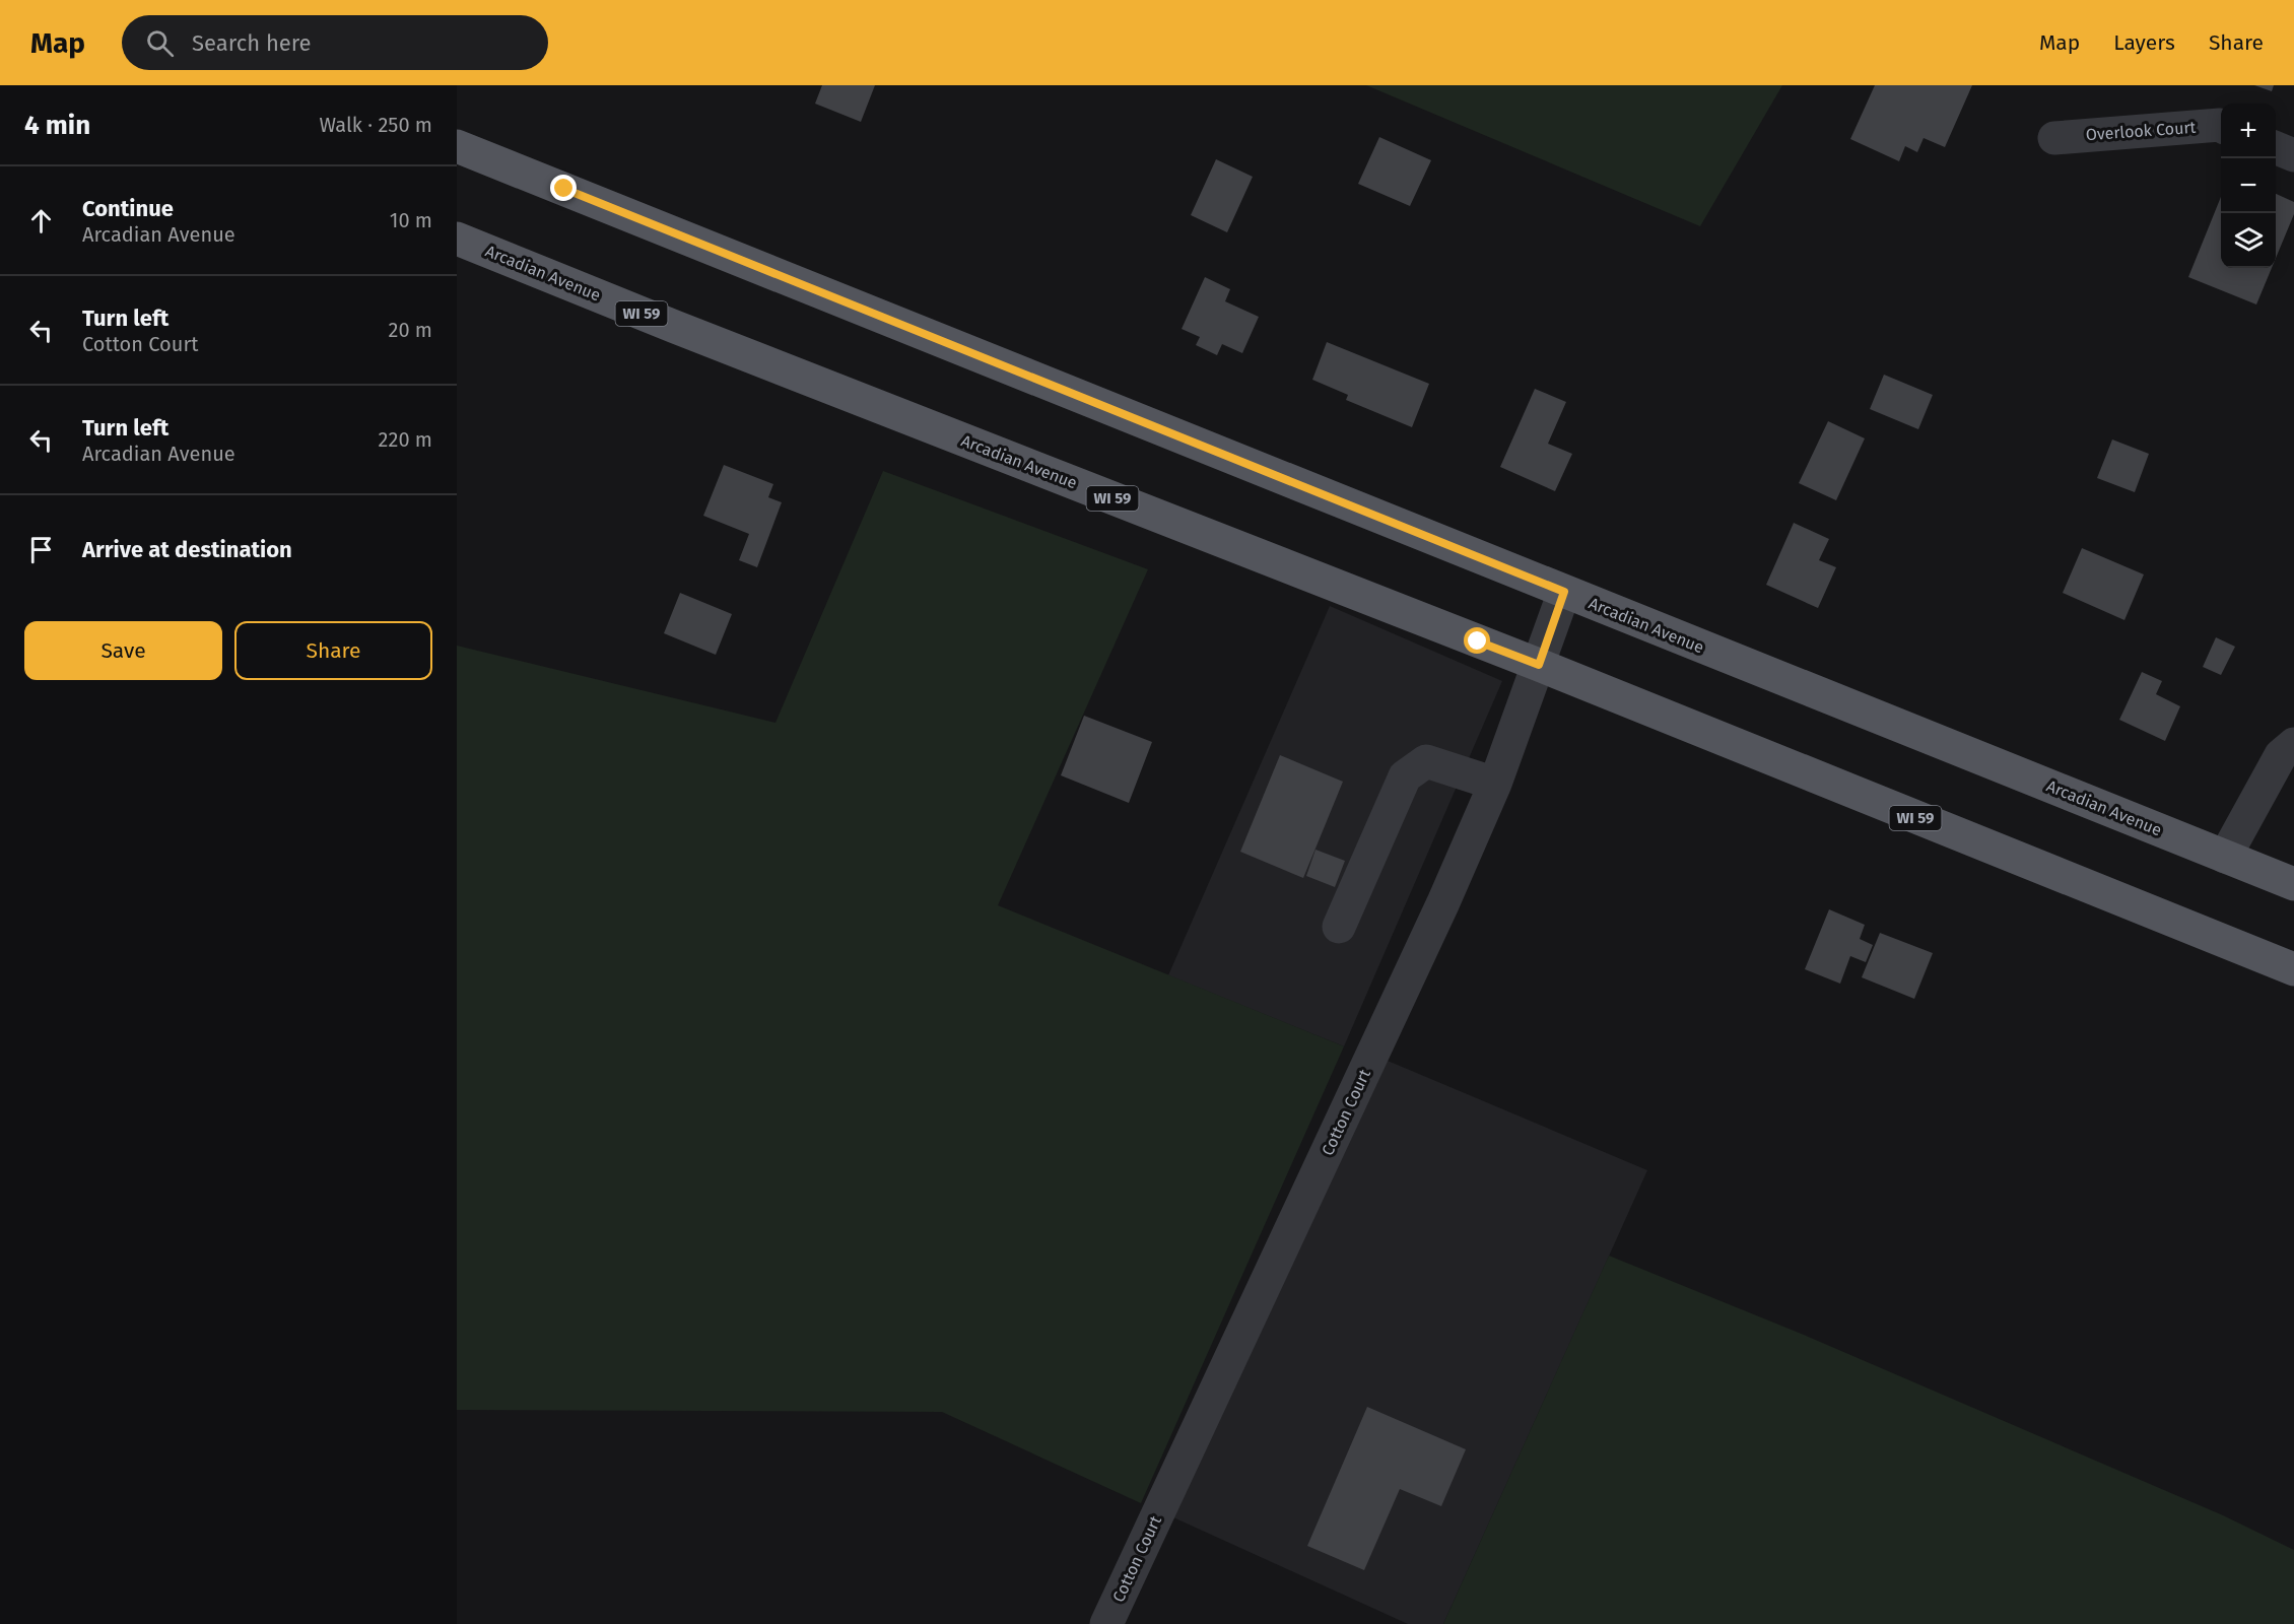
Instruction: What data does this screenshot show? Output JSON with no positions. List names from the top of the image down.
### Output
{
  "streets": {
    "main road": ["Arcadian Avenue", "WI 59"],
    "street": ["Overlook Court", "Cotton Court"]
  },
  "crossings": [
    ["Arcadian Avenue", "Cotton Court"]
  ],
  "page": {
    "header": "Map",
    "search": "Search here",
    "nav": ["Map", "Layers", "Share"],
    "heading": ["4 min", "Walk · 250 m"],
    "map_buttons": ["+", "−"],
    "list": [
      ["Continue", "Arcadian Avenue", "10 m"],
      ["Turn left", "Cotton Court", "20 m"],
      ["Turn left", "Arcadian Avenue", "220 m"],
      "Arrive at destination"
    ],
    "buttons": ["Save", "Share"]
  }
}
